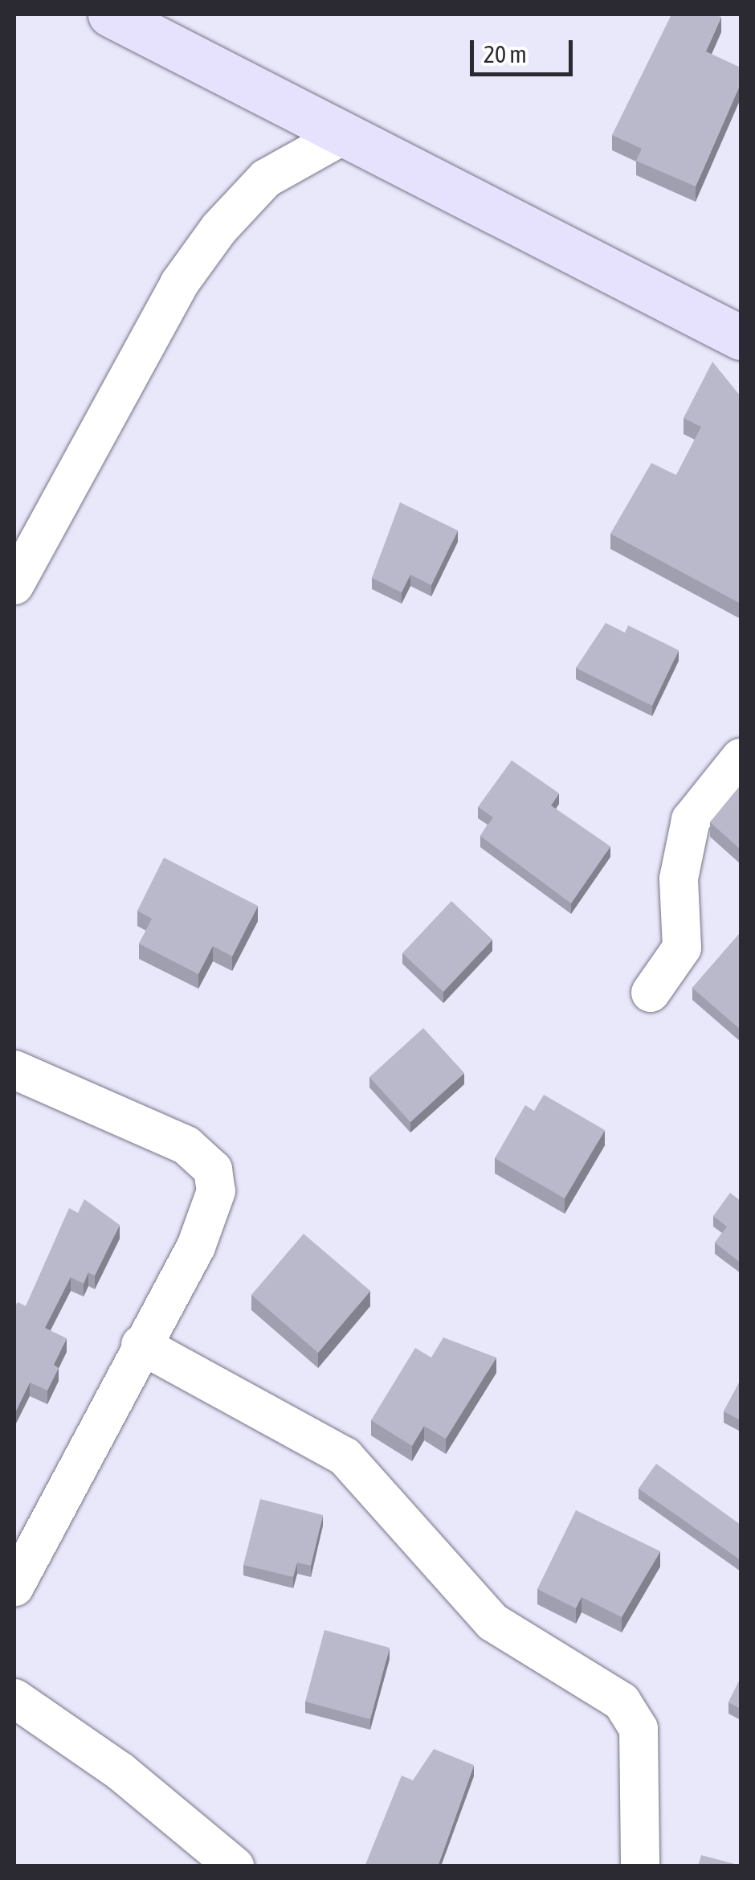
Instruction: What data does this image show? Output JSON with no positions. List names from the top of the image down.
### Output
{
  "scale_bar": "20 m"
}
